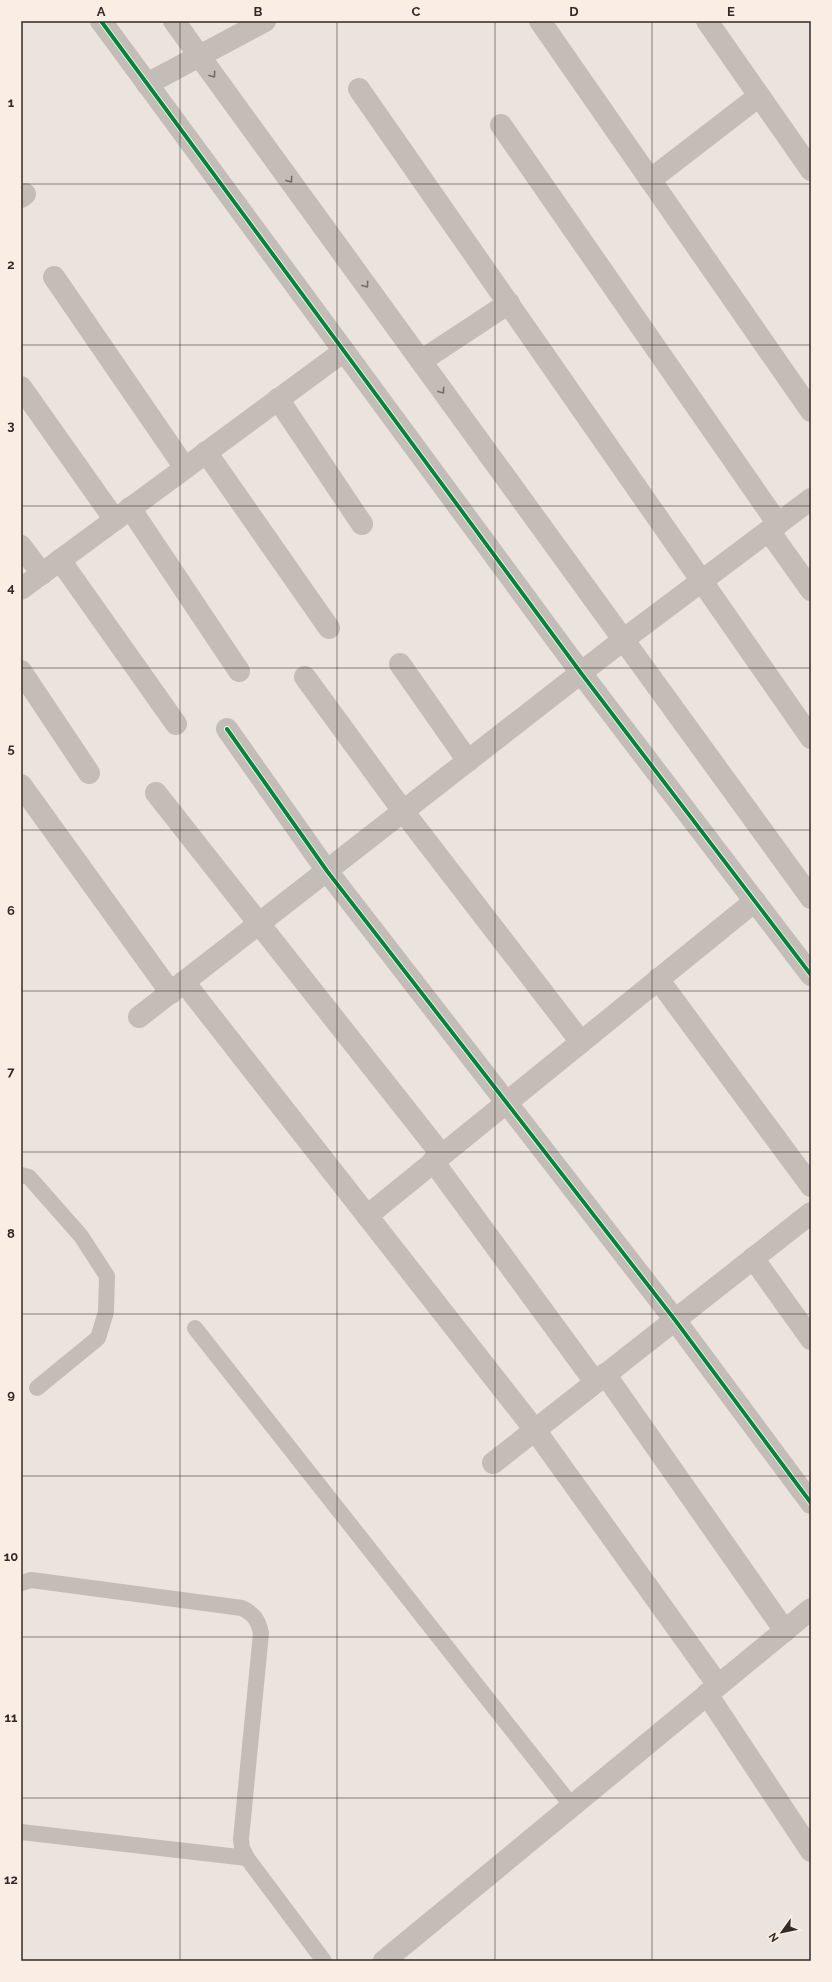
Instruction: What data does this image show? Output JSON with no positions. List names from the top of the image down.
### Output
{
  "north": "bottom left",
  "grid": {
    "columns": [
      "A",
      "B",
      "C",
      "D",
      "E"
    ],
    "rows": [
      "1",
      "2",
      "3",
      "4",
      "5",
      "6",
      "7",
      "8",
      "9",
      "10",
      "11",
      "12"
    ]
  }
}
